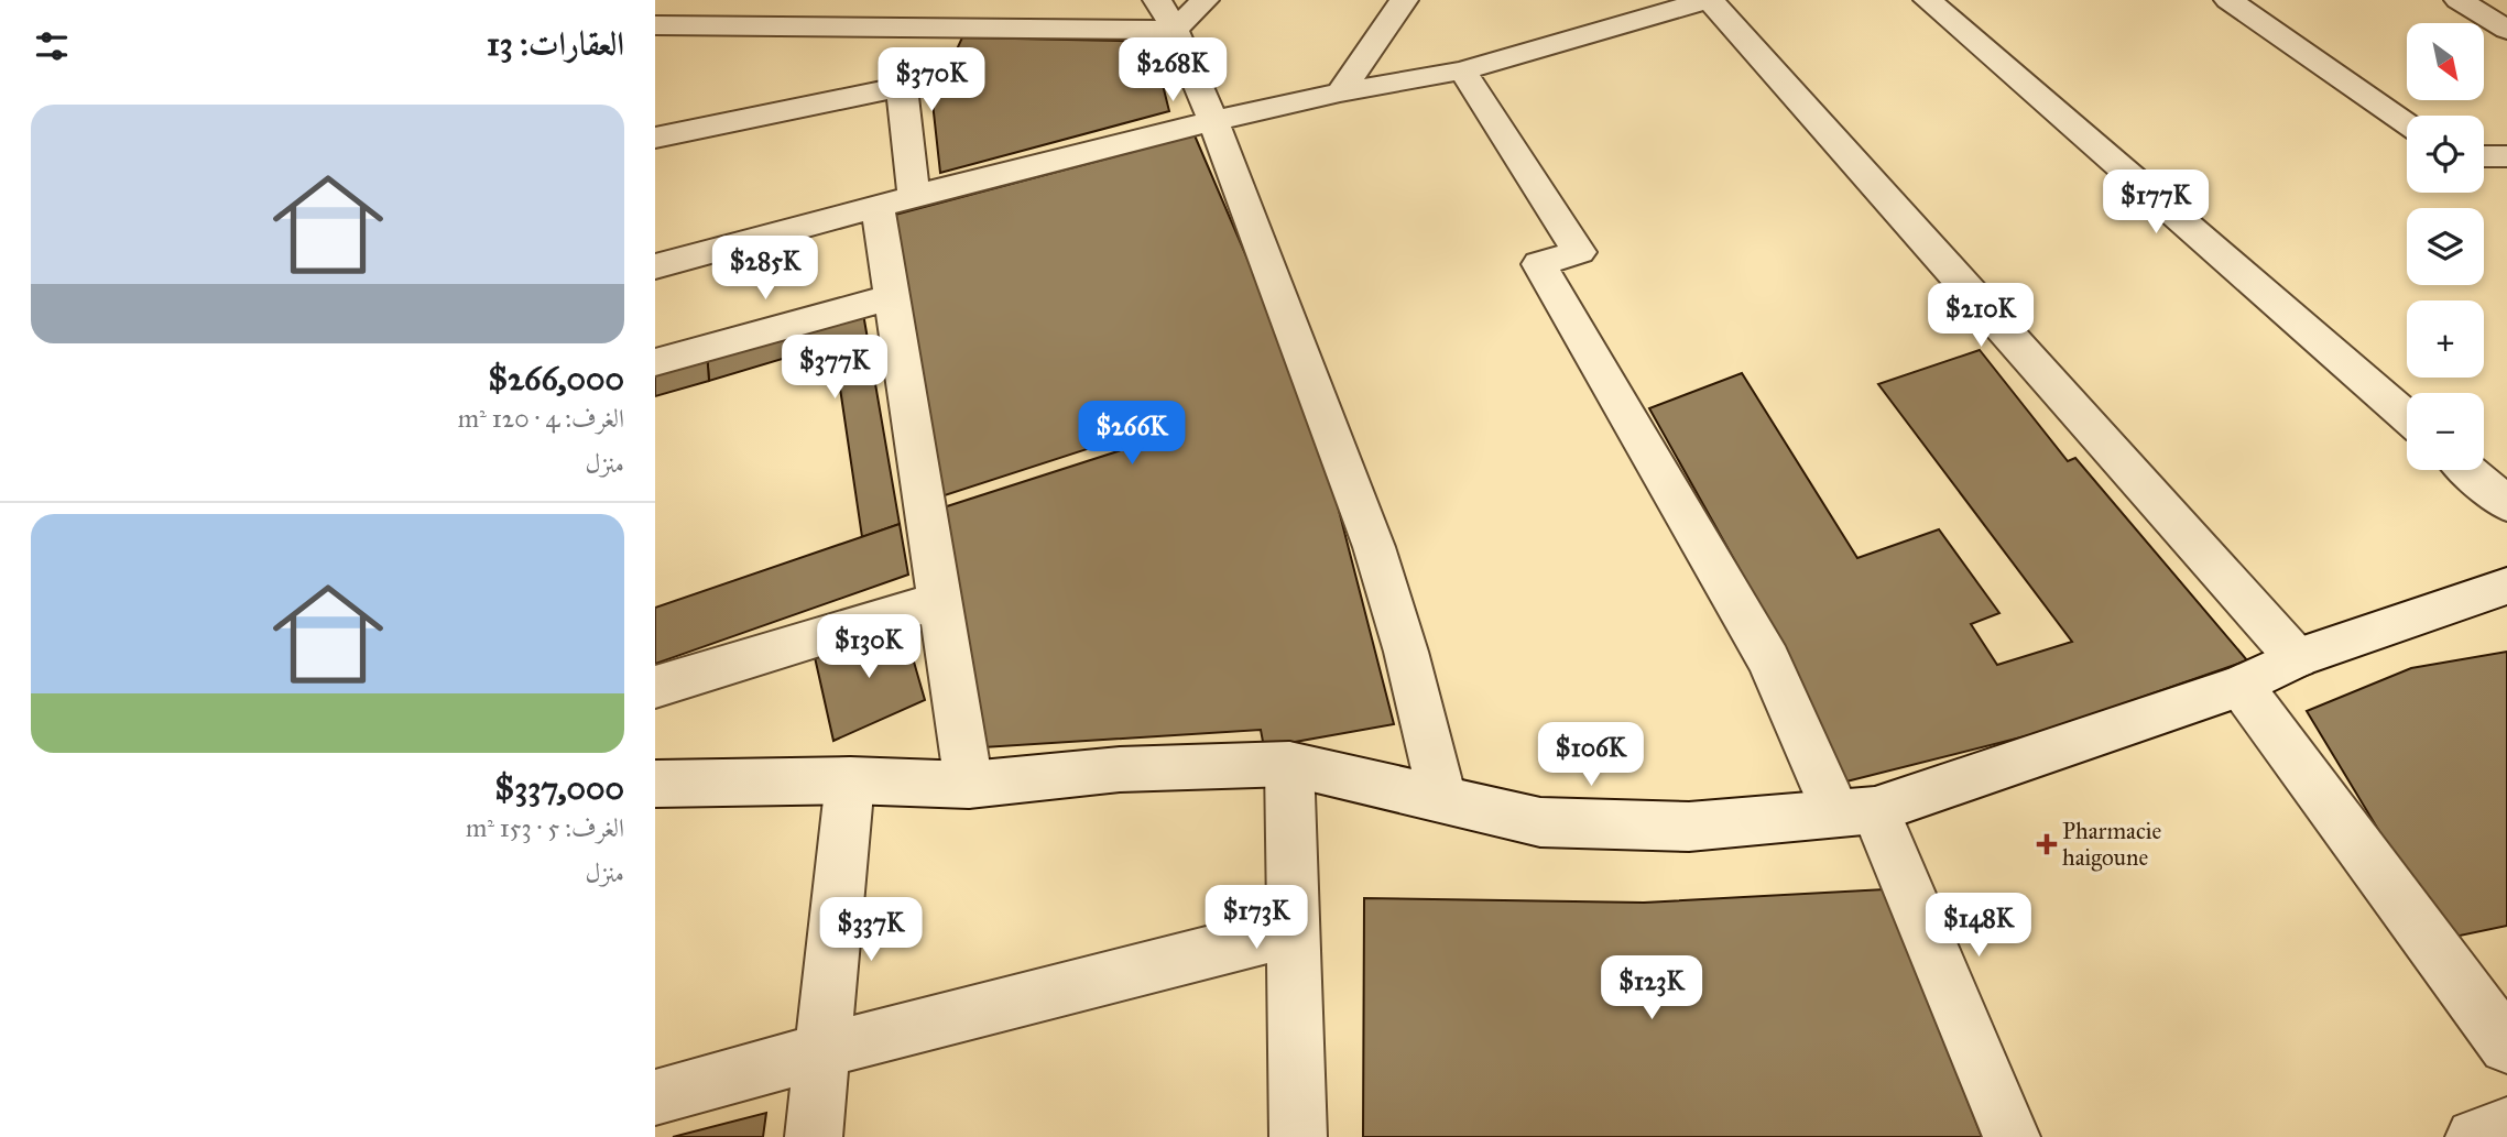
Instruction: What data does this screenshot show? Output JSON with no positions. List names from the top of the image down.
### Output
{
  "places": {
    "health": ["Pharmacie haigoune"]
  },
  "north": "bottom right",
  "page": {
    "heading": "العقارات: 13",
    "map_buttons": ["+", "−"],
    "price": [
      "$268K",
      "$370K",
      "$177K",
      "$285K",
      "$210K",
      "$377K",
      "$266K",
      "$130K",
      "$106K",
      "$173K",
      "$148K",
      "$337K",
      "$123K"
    ],
    "list": [
      {
        "name": "$266,000",
        "note": "الغرف: 4 · 120 m² · منزل"
      },
      {
        "name": "$337,000",
        "note": "الغرف: 5 · 153 m² · منزل"
      }
    ]
  }
}
